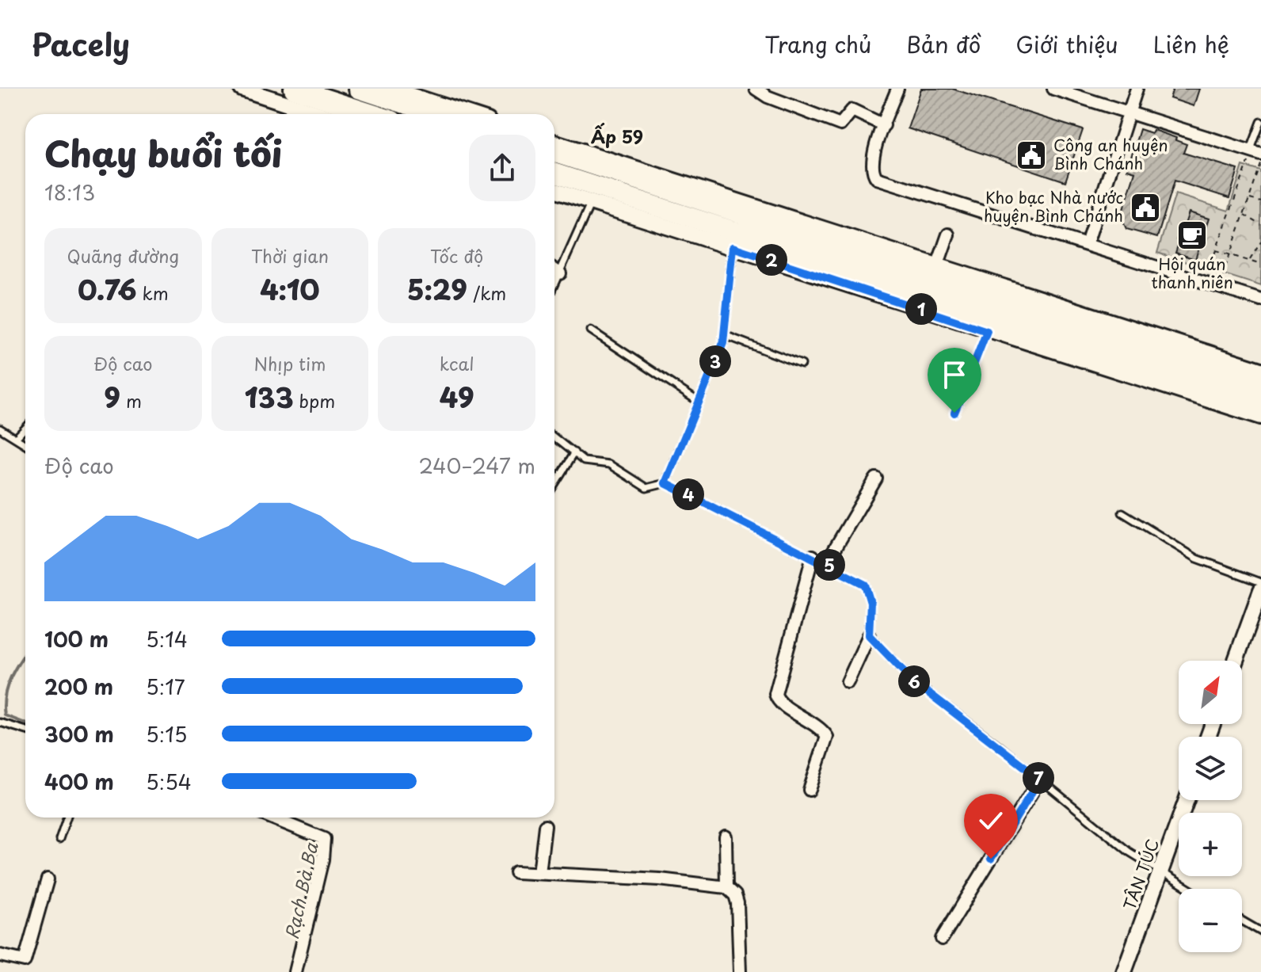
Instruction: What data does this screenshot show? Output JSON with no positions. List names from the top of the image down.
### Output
{
  "streets": {
    "street": ["TÂN TÚC"]
  },
  "districts": ["Ấp 59"],
  "water": ["Rạch Bà Ba"],
  "places": {
    "public building": ["Công an huyện Bình Chánh", "Kho bạc Nhà nước huyện Bình Chánh"],
    "cafe": ["Hội quán thanh niên"]
  },
  "north": "top right",
  "page": {
    "header": "Pacely",
    "nav": [
      "Trang chủ",
      "Bản đồ",
      "Giới thiệu",
      "Liên hệ"
    ],
    "heading": ["Chạy buổi tối", "18:13"],
    "stats": [
      ["Quãng đường", "0.76 km"],
      ["Thời gian", "4:10"],
      ["Tốc độ", "5:29 /km"],
      ["Độ cao", "9 m"],
      ["Nhịp tim", "133 bpm"],
      ["kcal", "49"]
    ],
    "pins": [
      "2",
      "1",
      "3",
      "4",
      "5",
      "6",
      "7"
    ],
    "chart": ["Độ cao", "240–247 m"],
    "list": [
      {
        "name": "100 m",
        "note": "5:14"
      },
      {
        "name": "200 m",
        "note": "5:17"
      },
      {
        "name": "300 m",
        "note": "5:15"
      },
      {
        "name": "400 m",
        "note": "5:54"
      }
    ],
    "map_buttons": ["+", "−"]
  }
}
